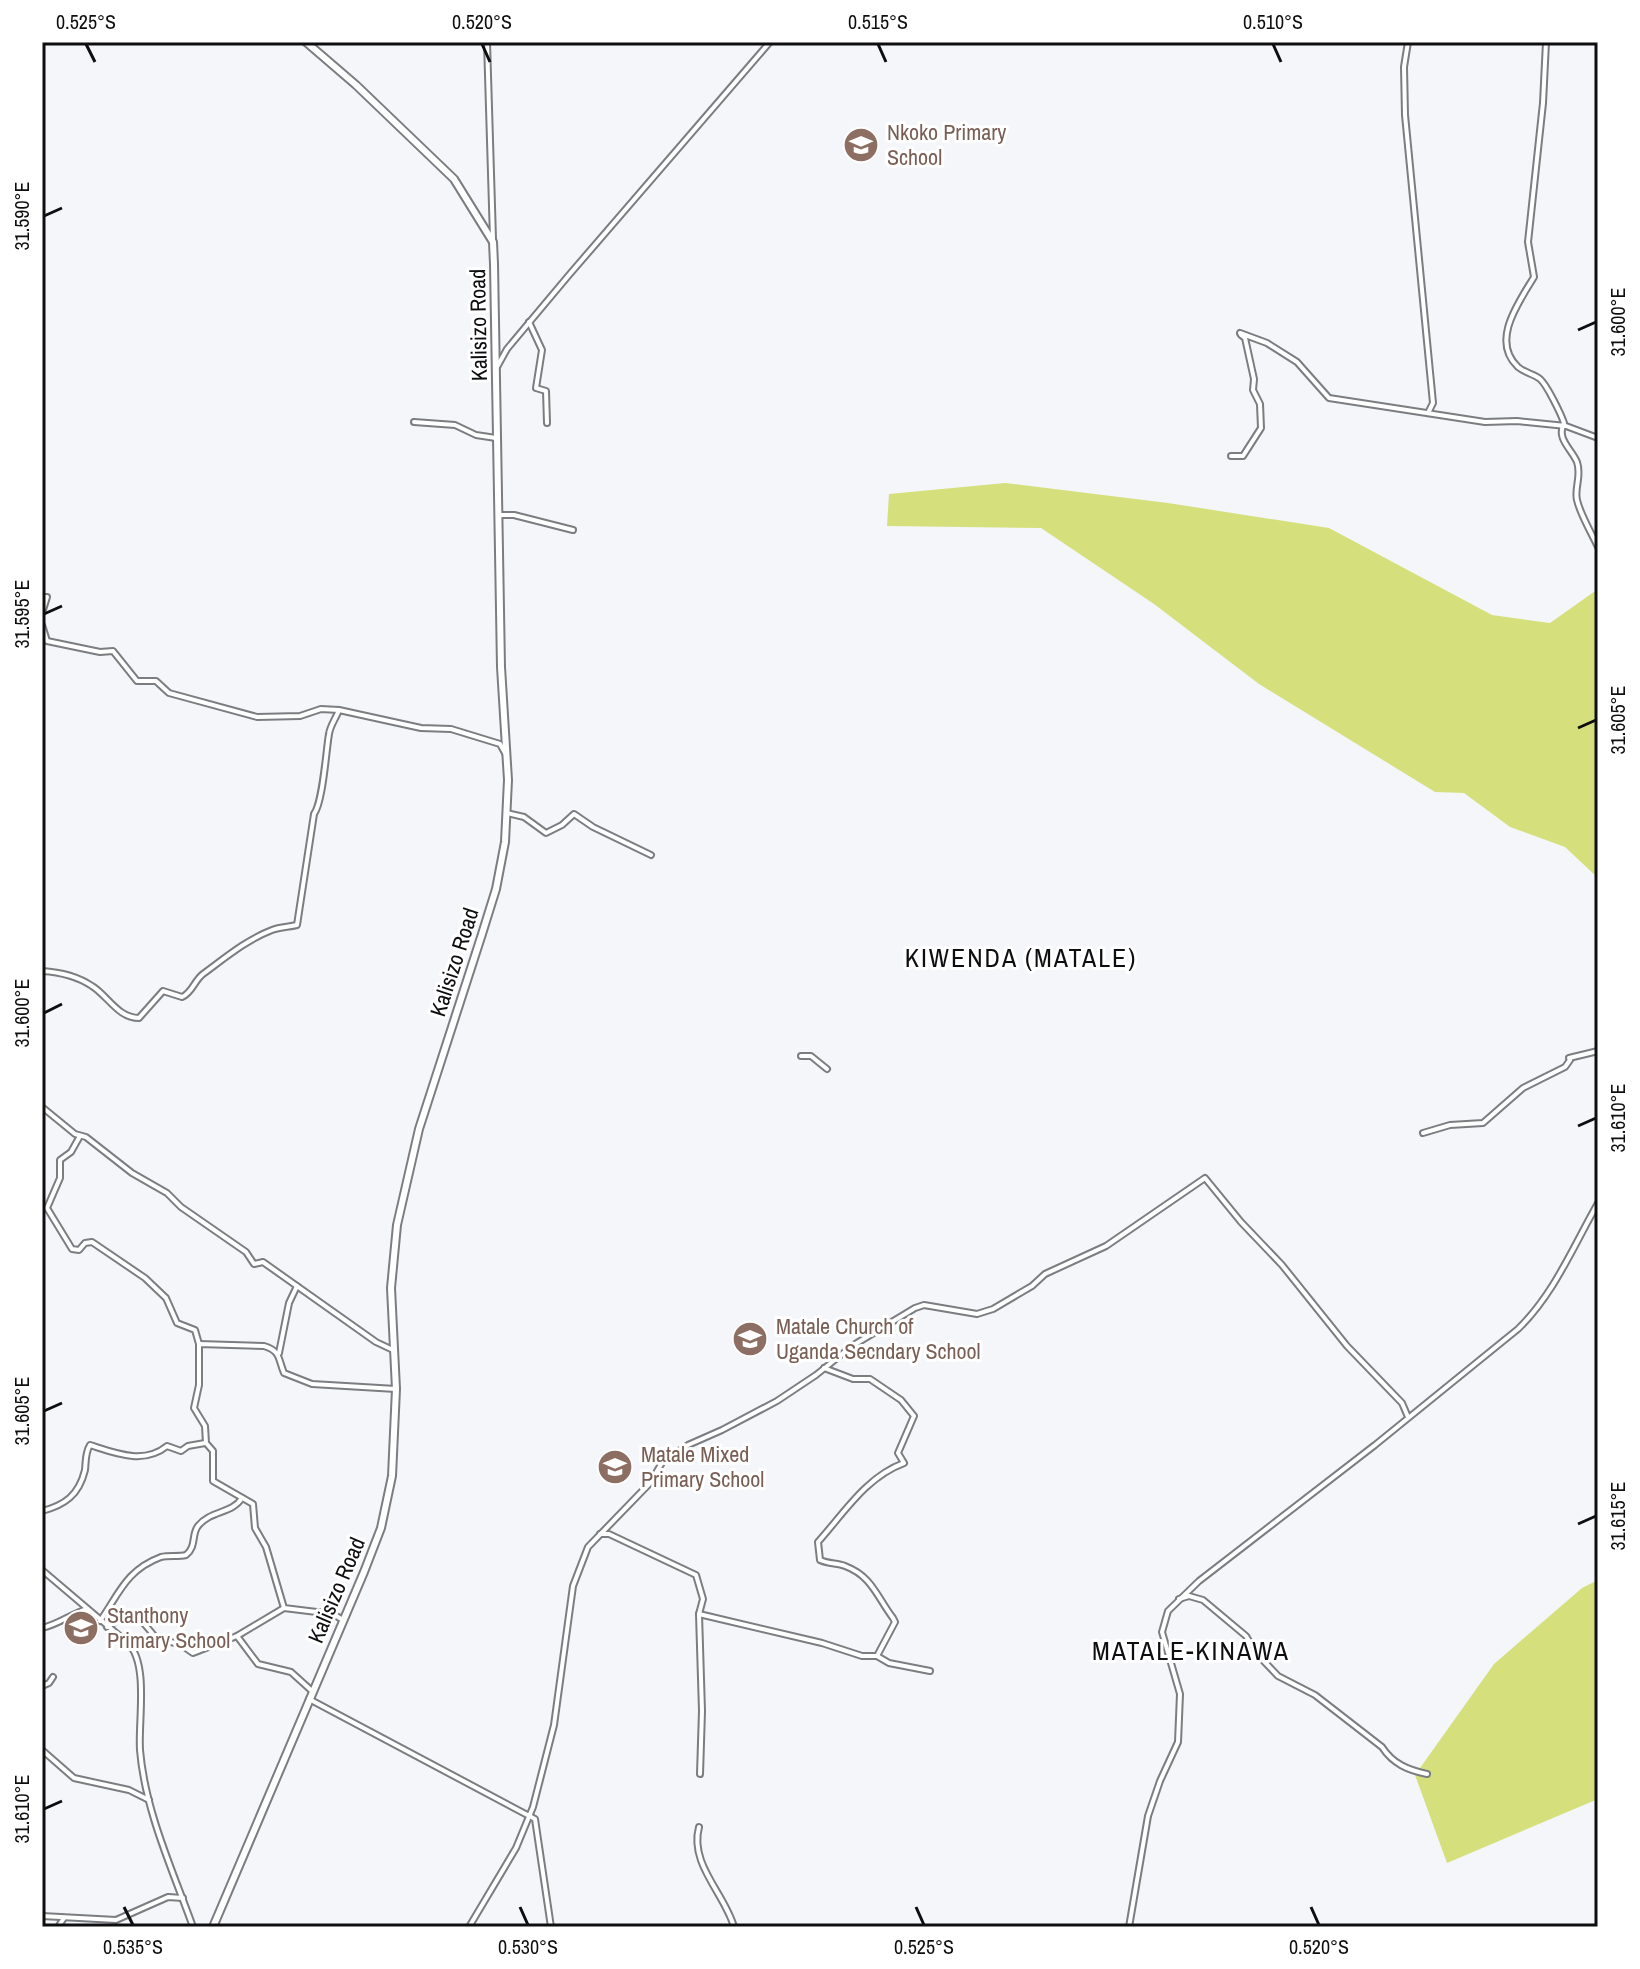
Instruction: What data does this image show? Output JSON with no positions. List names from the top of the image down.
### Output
{
  "streets": {
    "street": ["Kalisizo Road"]
  },
  "districts": ["KIWENDA (MATALE)", "MATALE-KINAWA"],
  "places": {
    "school or university": [
      "Nkoko Primary School",
      "Matale Church of Uganda Secndary School",
      "Matale Mixed Primary School",
      "Stanthony Primary School"
    ]
  },
  "coordinates": [
    "0.525°S",
    "0.520°S",
    "0.515°S",
    "0.510°S",
    "31.590°E",
    "31.600°E",
    "31.595°E",
    "31.605°E",
    "31.610°E",
    "31.615°E",
    "0.535°S",
    "0.530°S"
  ]
}
